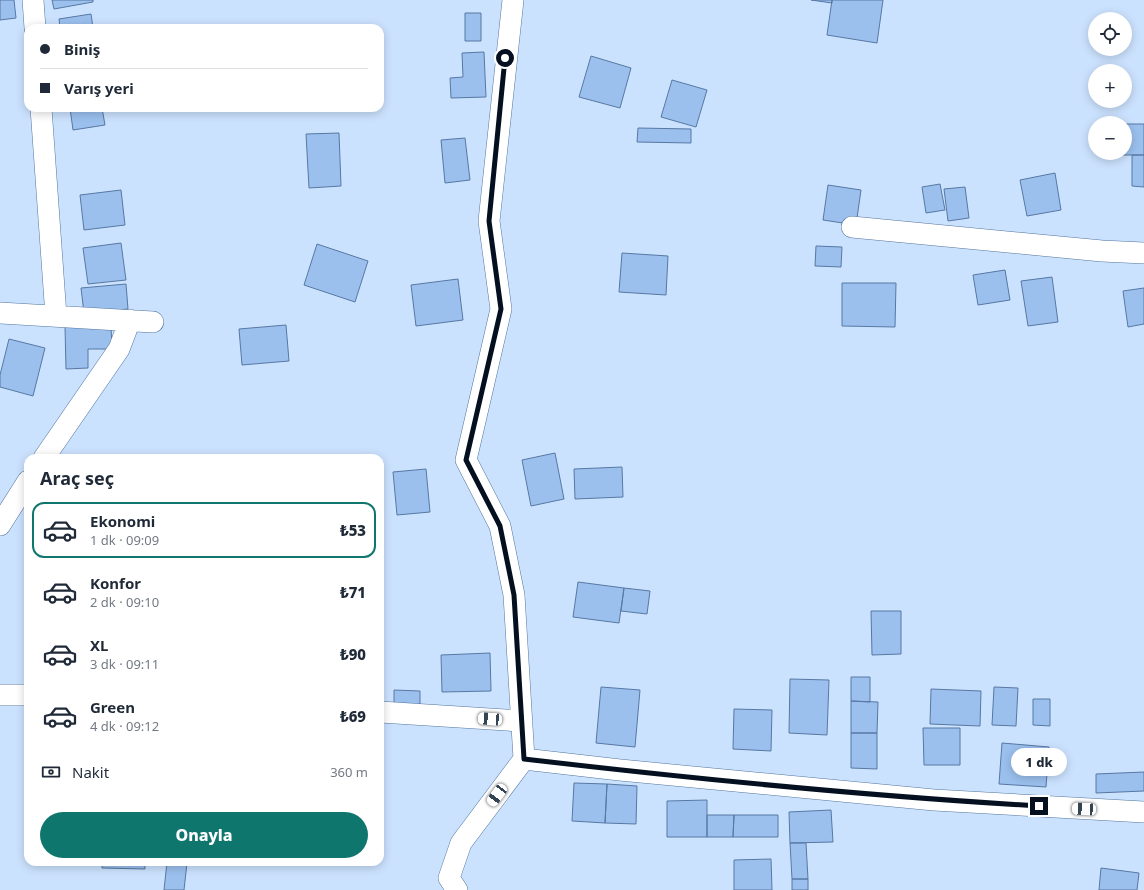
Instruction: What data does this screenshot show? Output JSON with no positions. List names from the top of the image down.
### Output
{
  "page": {
    "map_buttons": ["+", "−"],
    "banner": ["Biniş", "Varış yeri"],
    "heading": "Araç seç",
    "list": [
      {
        "name": "Ekonomi",
        "note": "1 dk · 09:09",
        "value": "₺53"
      },
      {
        "name": "Konfor",
        "note": "2 dk · 09:10",
        "value": "₺71"
      },
      {
        "name": "XL",
        "note": "3 dk · 09:11",
        "value": "₺90"
      },
      {
        "name": "Green",
        "note": "4 dk · 09:12",
        "value": "₺69"
      }
    ],
    "bubble": "1 dk",
    "pay": ["Nakit", "360 m"],
    "buttons": "Onayla"
  }
}
